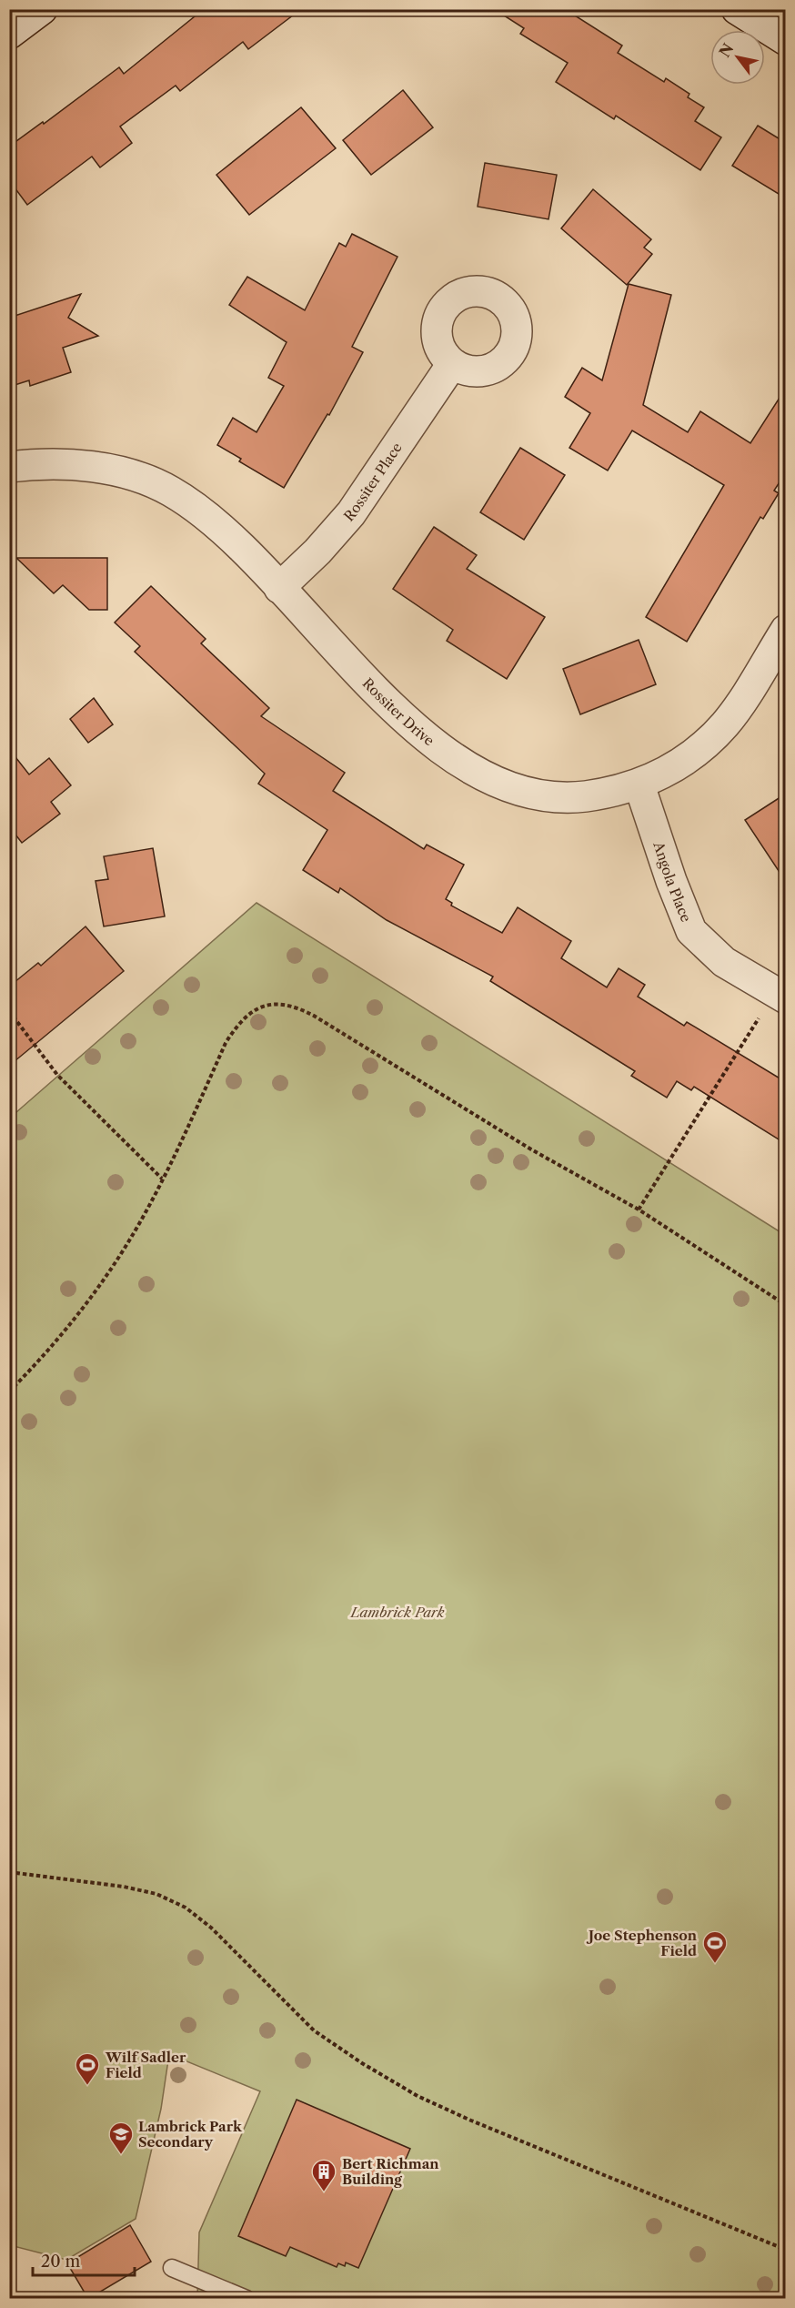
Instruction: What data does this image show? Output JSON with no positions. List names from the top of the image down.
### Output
{
  "streets": {
    "street": ["Rossiter Place", "Rossiter Drive", "Angola Place"]
  },
  "crossings": [
    ["Rossiter Place", "Rossiter Drive"],
    ["Rossiter Drive", "Angola Place"]
  ],
  "parks": ["Lambrick Park"],
  "places": {
    "sports": ["Joe Stephenson Field", "Wilf Sadler Field"],
    "school or university": ["Lambrick Park Secondary"],
    "building": ["Bert Richman Building"]
  },
  "scale_bar": "20 m",
  "north": "top left"
}
